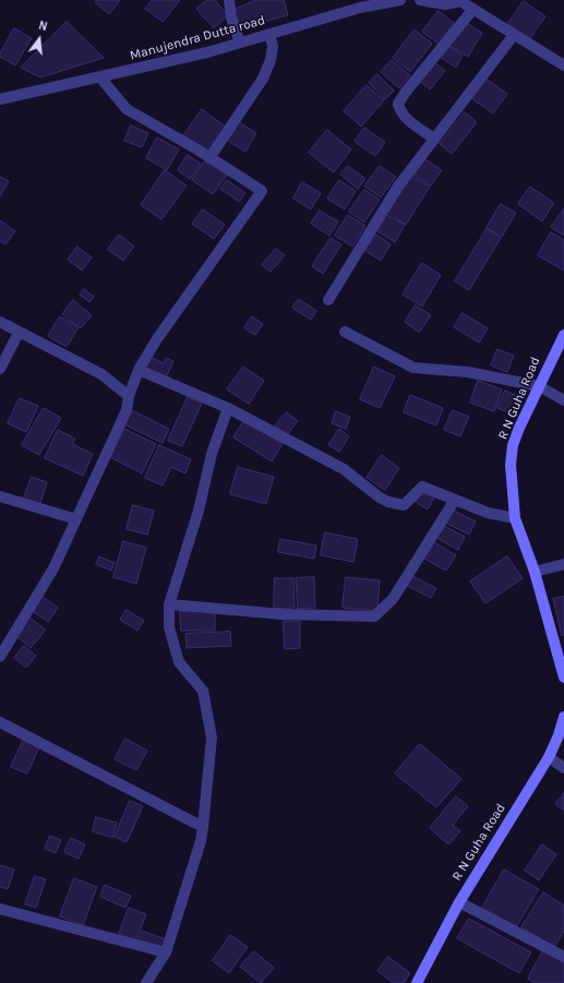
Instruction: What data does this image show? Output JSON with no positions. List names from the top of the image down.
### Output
{
  "streets": {
    "street": ["Manujendra Dutta road", "R N Guha Road"]
  },
  "north": "top"
}
